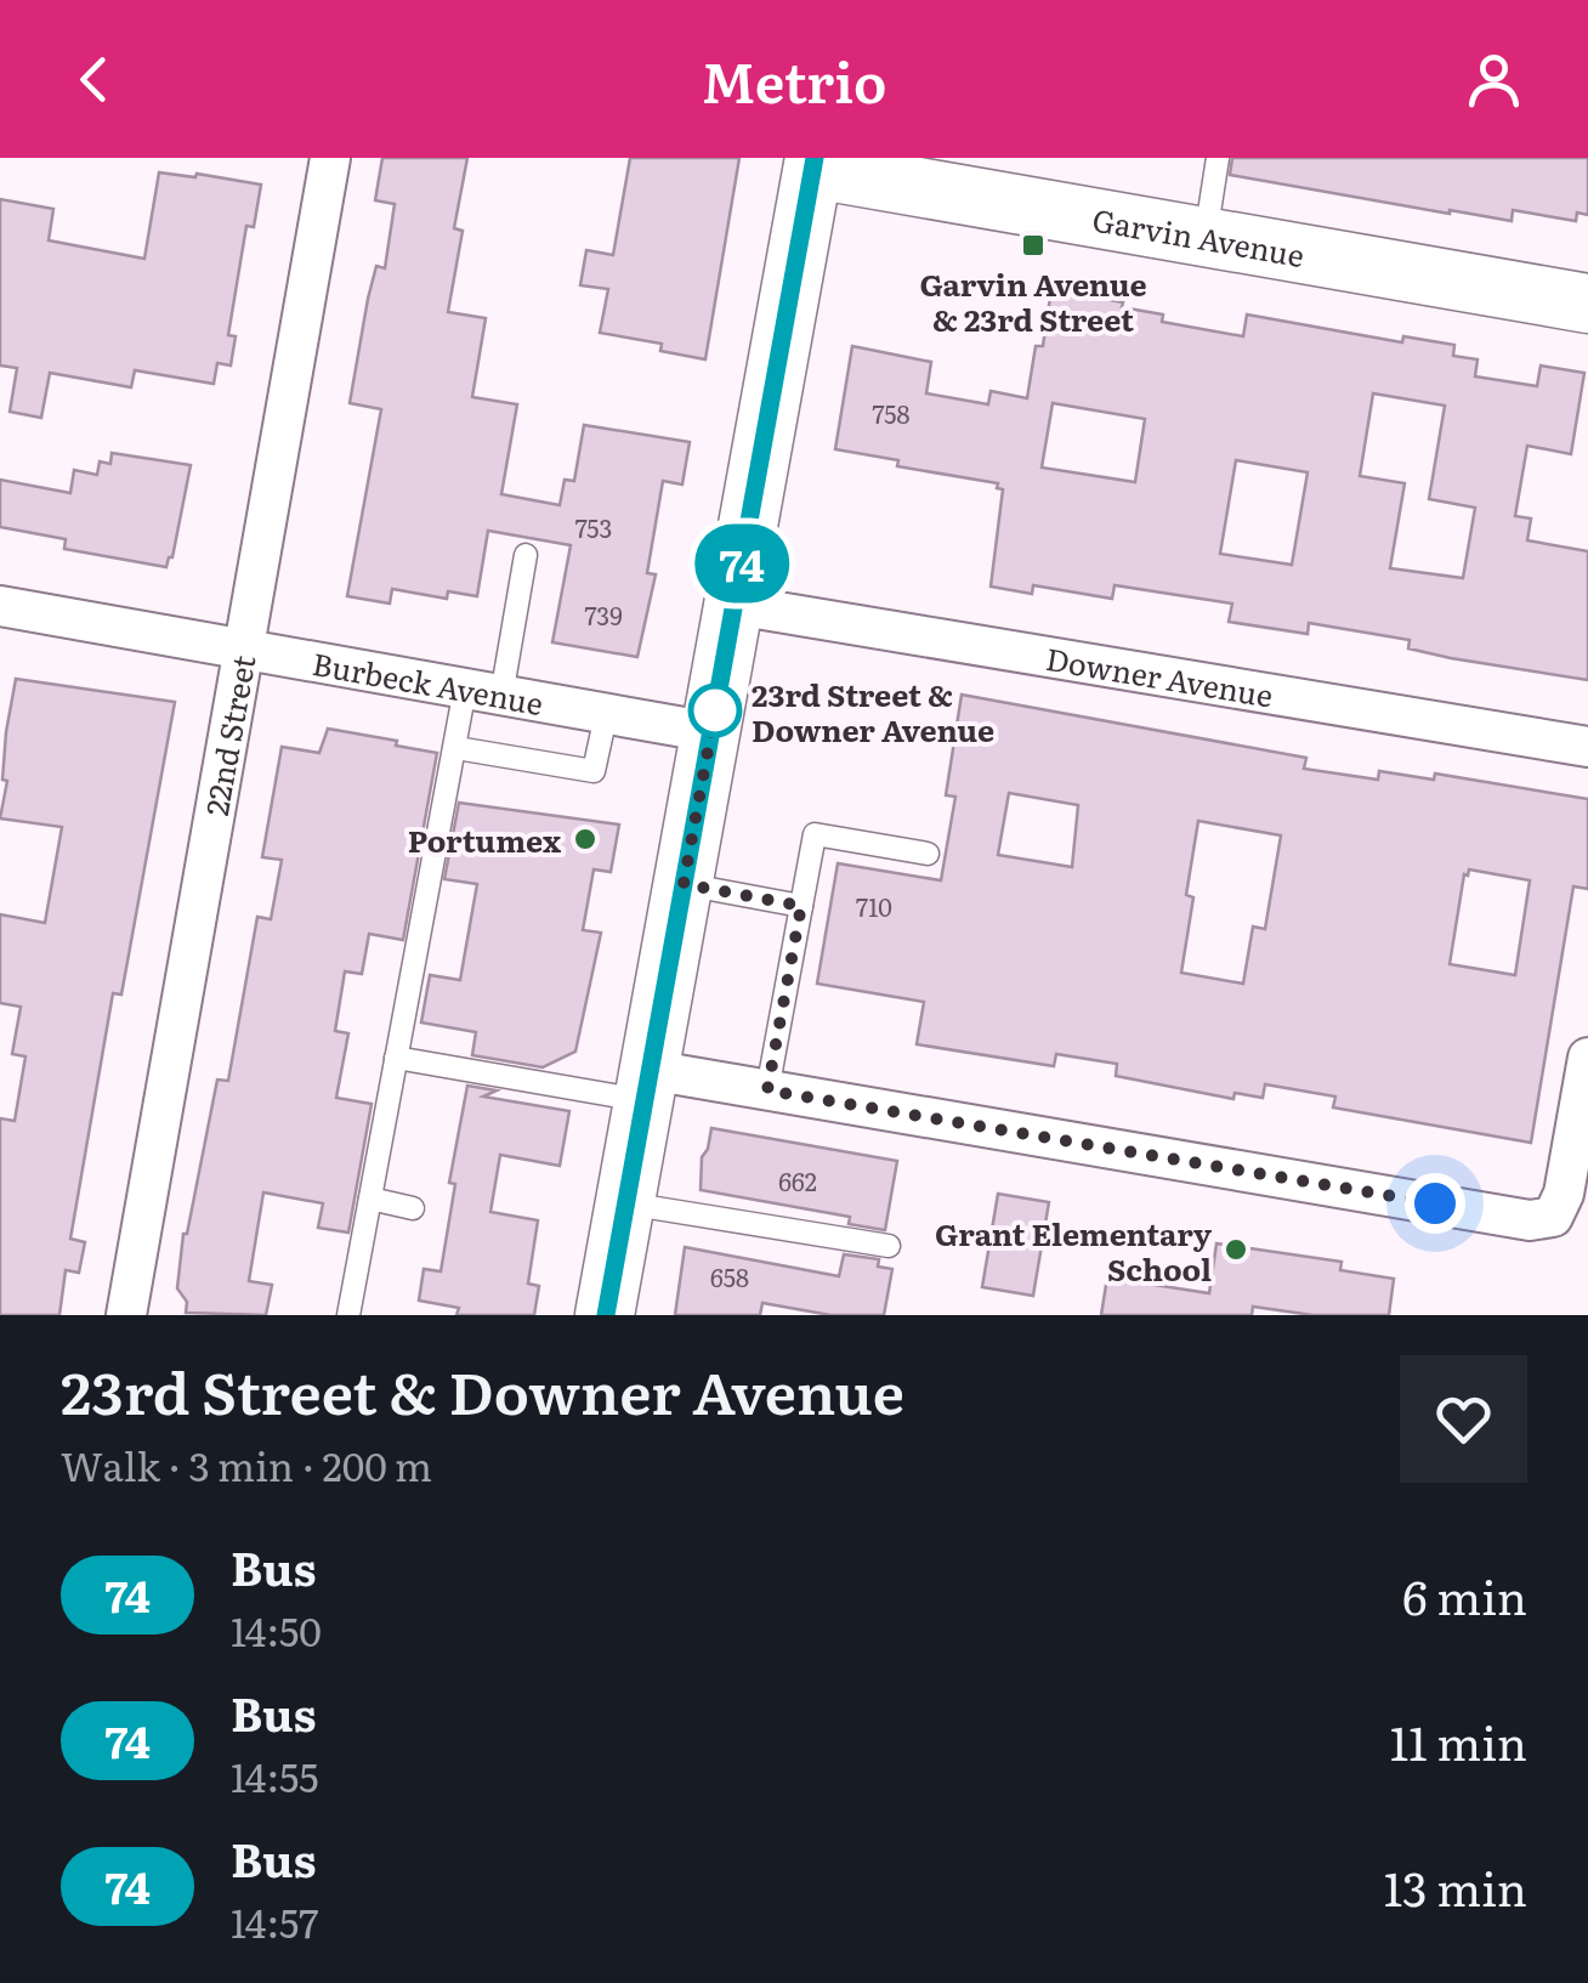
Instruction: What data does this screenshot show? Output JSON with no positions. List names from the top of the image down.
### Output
{
  "streets": {
    "main road": ["Garvin Avenue"],
    "street": ["Downer Avenue", "Burbeck Avenue", "22nd Street"]
  },
  "crossings": [
    ["Burbeck Avenue", "22nd Street"]
  ],
  "places": {
    "transit": ["Garvin Avenue & 23rd Street"],
    "other": ["23rd Street & Downer Avenue", "Portumex", "Grant Elementary School"]
  },
  "lines": ["bus line 74"],
  "house_numbers": [
    "758",
    "753",
    "739",
    "710",
    "662",
    "658"
  ],
  "page": {
    "header": "Metrio",
    "on_map": "74",
    "heading": ["23rd Street & Downer Avenue", "Walk · 3 min · 200 m"],
    "list": [
      {
        "mark": "74",
        "name": "Bus",
        "note": "14:50",
        "value": "6 min"
      },
      {
        "mark": "74",
        "name": "Bus",
        "note": "14:55",
        "value": "11 min"
      },
      {
        "mark": "74",
        "name": "Bus",
        "note": "14:57",
        "value": "13 min"
      }
    ]
  }
}
